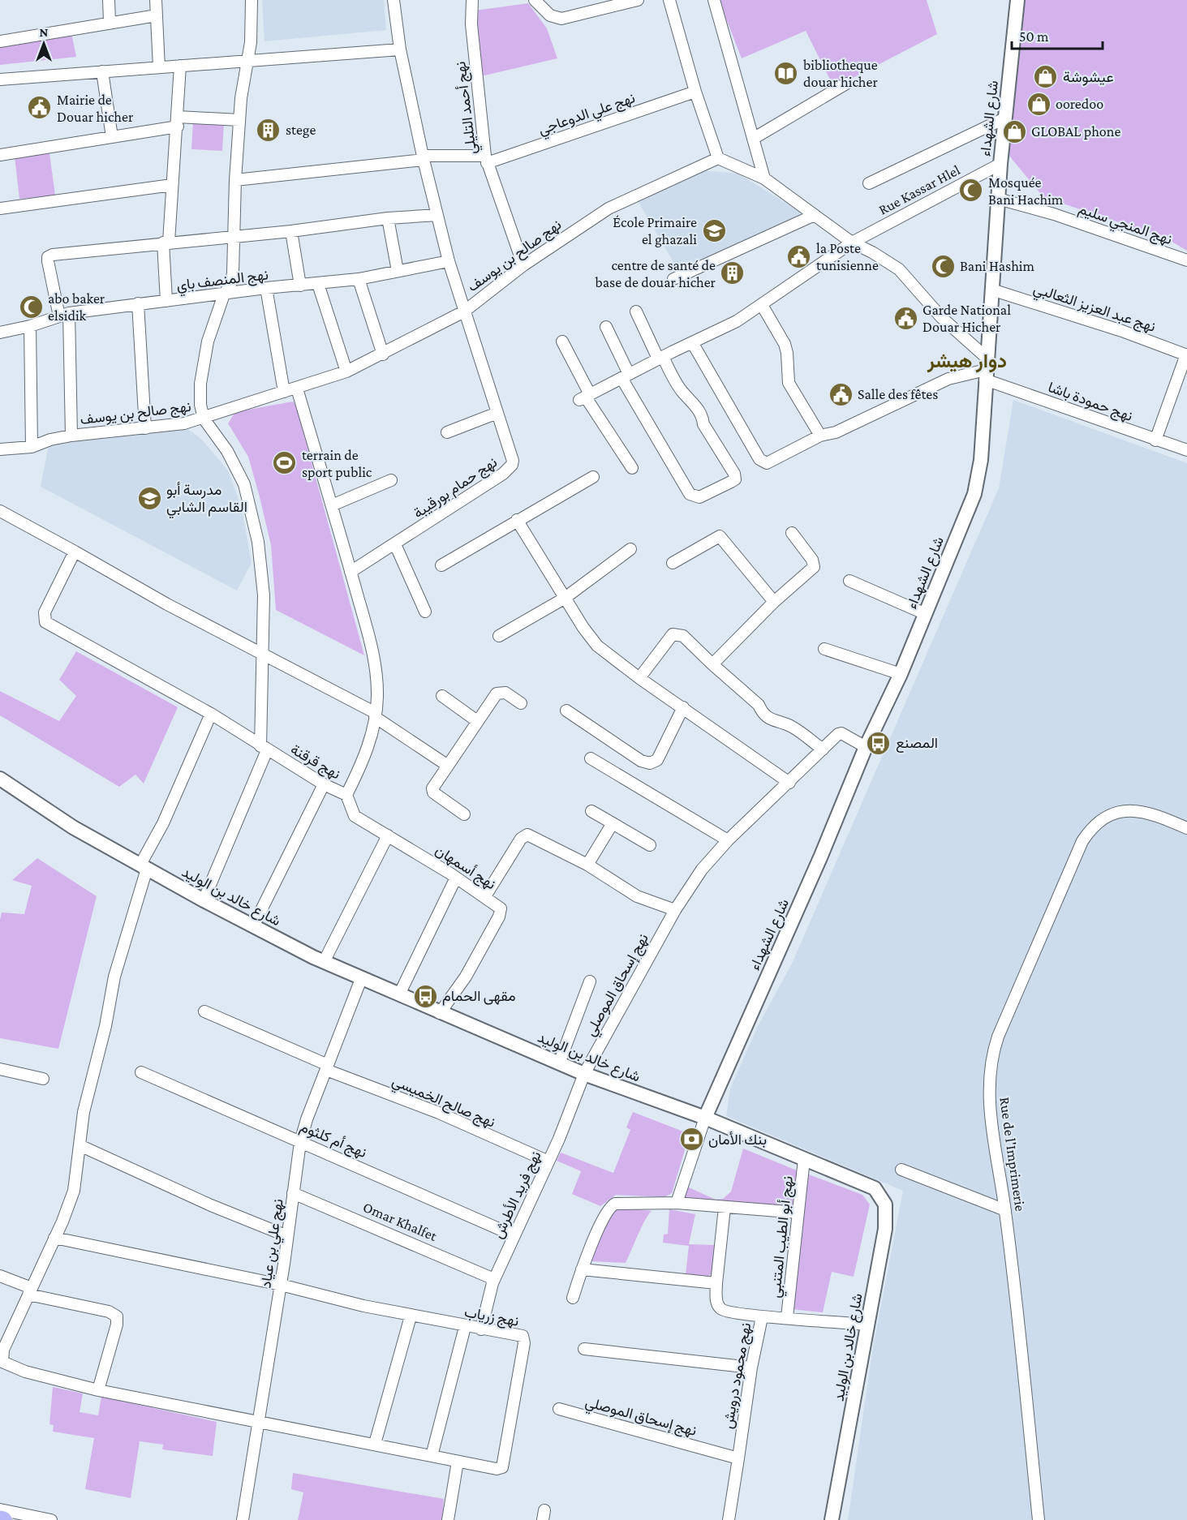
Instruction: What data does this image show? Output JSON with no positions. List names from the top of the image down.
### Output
{
  "streets": {
    "street": [
      "نهج أحمد التليلي",
      "نهج علي الدوعاجي",
      "شارع الشهداء",
      "Rue Kassar Hlel",
      "نهج المنجي سليم",
      "نهج صالح بن يوسف",
      "نهج المنصف باي",
      "نهج عبد العزيز الثعالبي",
      "نهج حمودة باشا",
      "نهج حمام بورقيبة",
      "نهج قرقنة",
      "نهج أسمهان",
      "شارع خالد بن الوليد",
      "نهج إسحاق الموصلي",
      "نهج صالح الخميسي",
      "نهج أم كلثوم",
      "Rue de l'Imprimerie",
      "نهج فريد الأطرش",
      "Omar Khalfet",
      "نهج أبو الطيب المتنبي",
      "نهج علي بن عياد",
      "نهج زرياب",
      "نهج محمود درويش"
    ]
  },
  "crossings": [
    ["نهج أحمد التليلي", "نهج علي الدوعاجي"],
    ["نهج أحمد التليلي", "نهج صالح بن يوسف"],
    ["نهج علي الدوعاجي", "نهج حمام بورقيبة"],
    ["شارع الشهداء", "Rue Kassar Hlel"],
    ["شارع الشهداء", "نهج المنجي سليم"],
    ["شارع الشهداء", "نهج عبد العزيز الثعالبي"],
    ["شارع الشهداء", "نهج حمودة باشا"],
    ["شارع الشهداء", "شارع خالد بن الوليد"],
    ["شارع الشهداء", "نهج إسحاق الموصلي"],
    ["نهج صالح بن يوسف", "نهج حمام بورقيبة"],
    ["نهج صالح بن يوسف", "نهج قرقنة"],
    ["نهج المنصف باي", "نهج حمام بورقيبة"],
    ["نهج حمام بورقيبة", "نهج قرقنة"],
    ["نهج قرقنة", "نهج أسمهان"],
    ["نهج أسمهان", "شارع خالد بن الوليد"],
    ["شارع خالد بن الوليد", "نهج إسحاق الموصلي"],
    ["شارع خالد بن الوليد", "نهج فريد الأطرش"],
    ["شارع خالد بن الوليد", "نهج أبو الطيب المتنبي"],
    ["شارع خالد بن الوليد", "نهج علي بن عياد"],
    ["شارع خالد بن الوليد", "نهج محمود درويش"],
    ["نهج إسحاق الموصلي", "نهج فريد الأطرش"],
    ["نهج إسحاق الموصلي", "نهج محمود درويش"],
    ["نهج صالح الخميسي", "نهج فريد الأطرش"],
    ["نهج صالح الخميسي", "نهج علي بن عياد"],
    ["نهج أم كلثوم", "نهج فريد الأطرش"],
    ["نهج أم كلثوم", "نهج علي بن عياد"],
    ["نهج فريد الأطرش", "Omar Khalfet"],
    ["نهج فريد الأطرش", "نهج زرياب"],
    ["Omar Khalfet", "نهج علي بن عياد"],
    ["نهج أبو الطيب المتنبي", "نهج محمود درويش"],
    ["نهج علي بن عياد", "نهج زرياب"]
  ],
  "districts": ["دوار هيشر"],
  "places": {
    "library": ["bibliotheque douar hicher"],
    "shop": ["عيشوشة", "ooredoo", "GLOBAL phone"],
    "public building": [
      "Mairie de Douar hicher",
      "la Poste tunisienne",
      "Garde National Douar Hicher",
      "Salle des fêtes"
    ],
    "building": ["stege", "centre de santé de base de douar hicher"],
    "mosque": ["Mosquée Bani Hachim", "Bani Hashim", "abo baker elsidik"],
    "school or university": ["École Primaire el ghazali", "مدرسة أبو القاسم الشابي"],
    "sports": ["terrain de sport public"],
    "bus stop": ["المصنع", "مقهى الحمام"],
    "bank": ["بنك الأمان"]
  },
  "scale_bar": "50 m",
  "north": "top"
}
